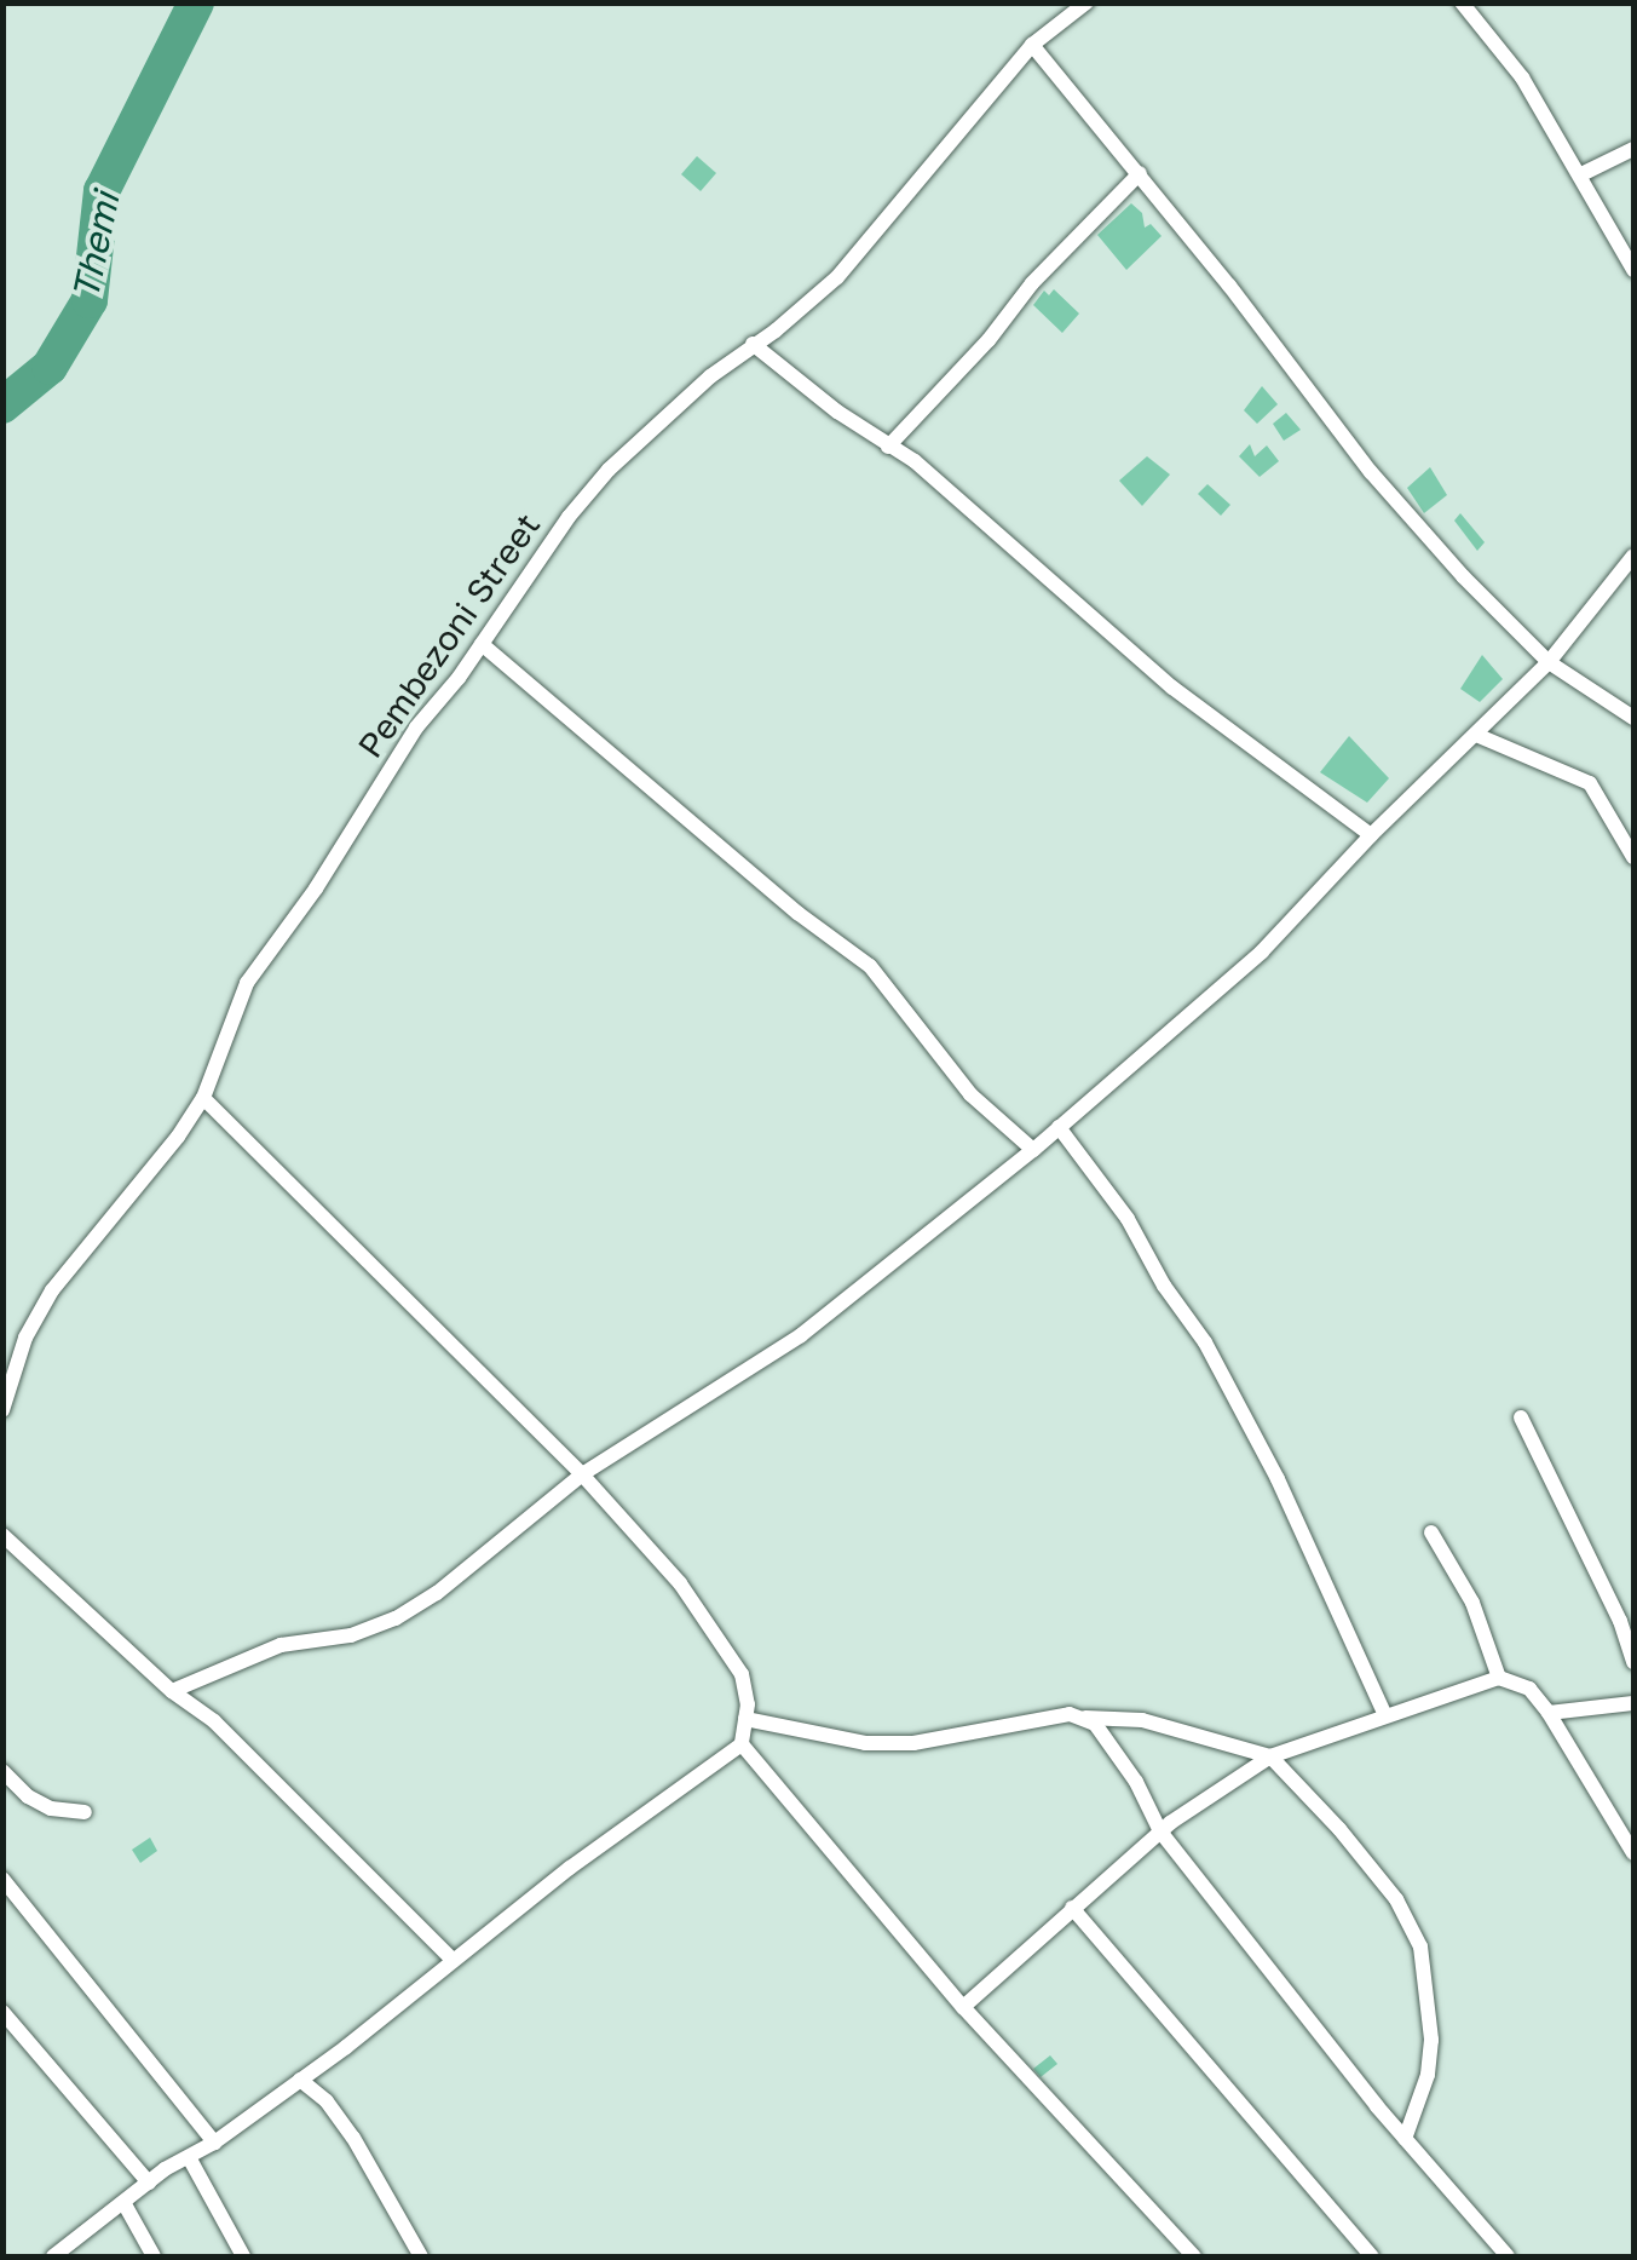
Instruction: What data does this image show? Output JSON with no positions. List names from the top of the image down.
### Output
{
  "streets": {
    "street": ["Pembezoni Street"]
  },
  "water": ["Themi"]
}
